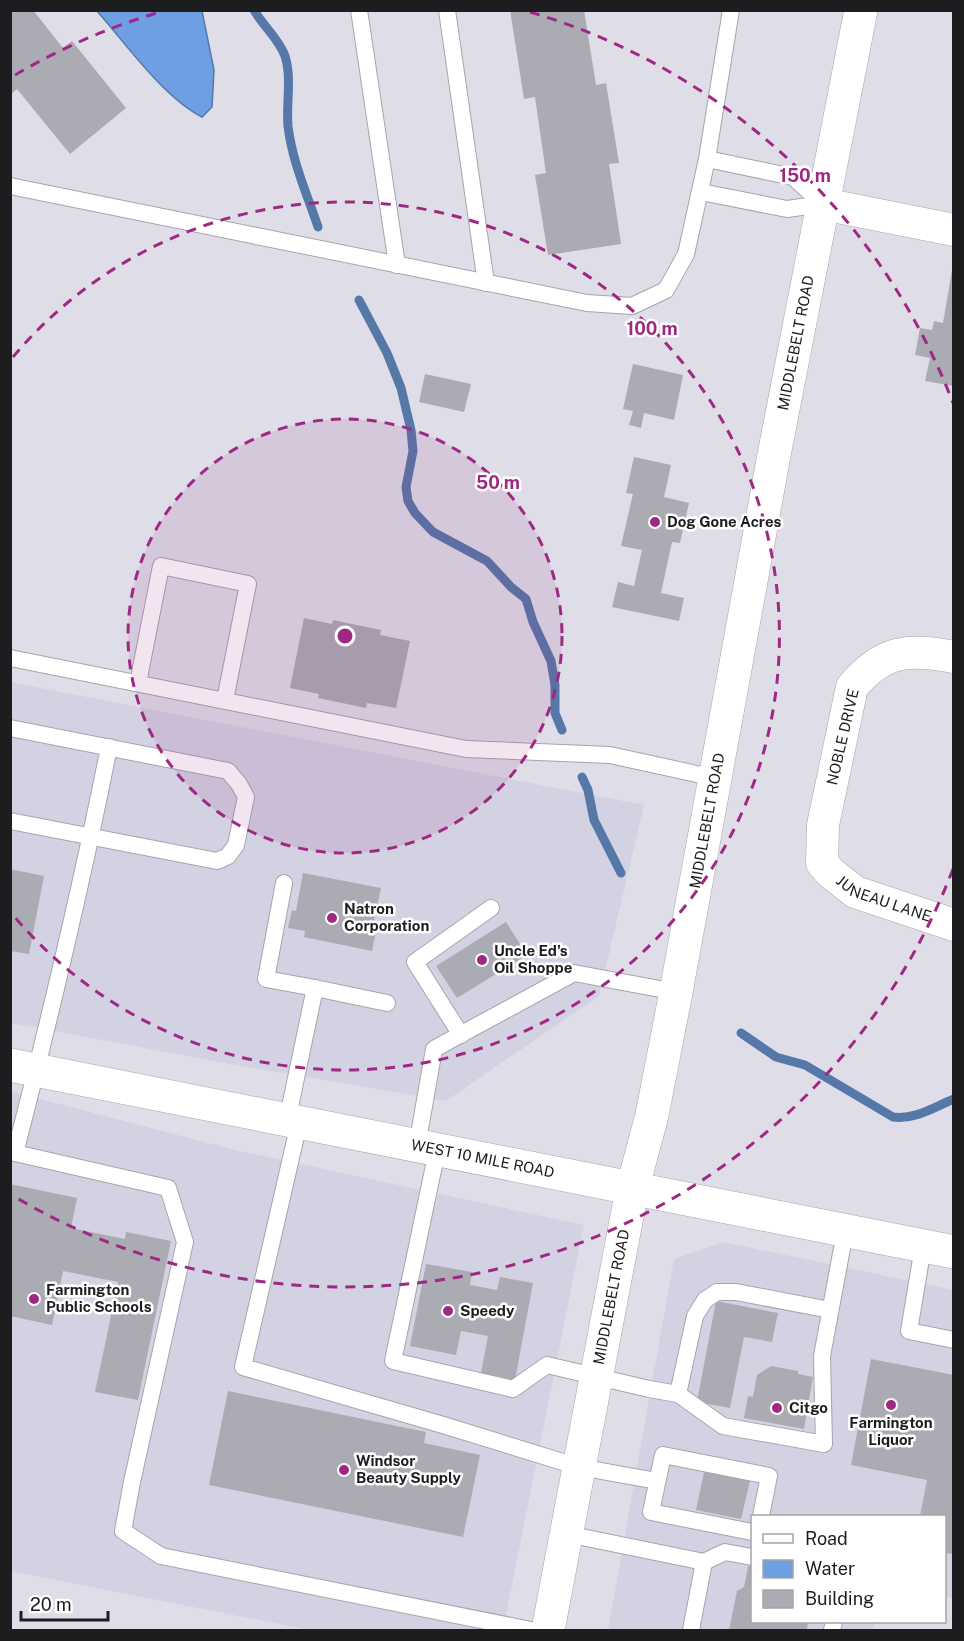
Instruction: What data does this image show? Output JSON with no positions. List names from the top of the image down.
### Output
{
  "streets": {
    "street": [
      "MIDDLEBELT ROAD",
      "NOBLE DRIVE",
      "JUNEAU LANE",
      "WEST 10 MILE ROAD"
    ]
  },
  "crossings": [
    ["MIDDLEBELT ROAD", "WEST 10 MILE ROAD"],
    ["NOBLE DRIVE", "JUNEAU LANE"]
  ],
  "places": [
    "Dog Gone Acres",
    "Natron Corporation",
    "Uncle Ed's Oil Shoppe",
    "Farmington Public Schools",
    "Speedy",
    "Farmington Liquor",
    "Citgo",
    "Windsor Beauty Supply"
  ],
  "legend": ["Road", "Water", "Building"],
  "scale_bar": "20 m",
  "rings": ["150 m", "100 m", "50 m"]
}
